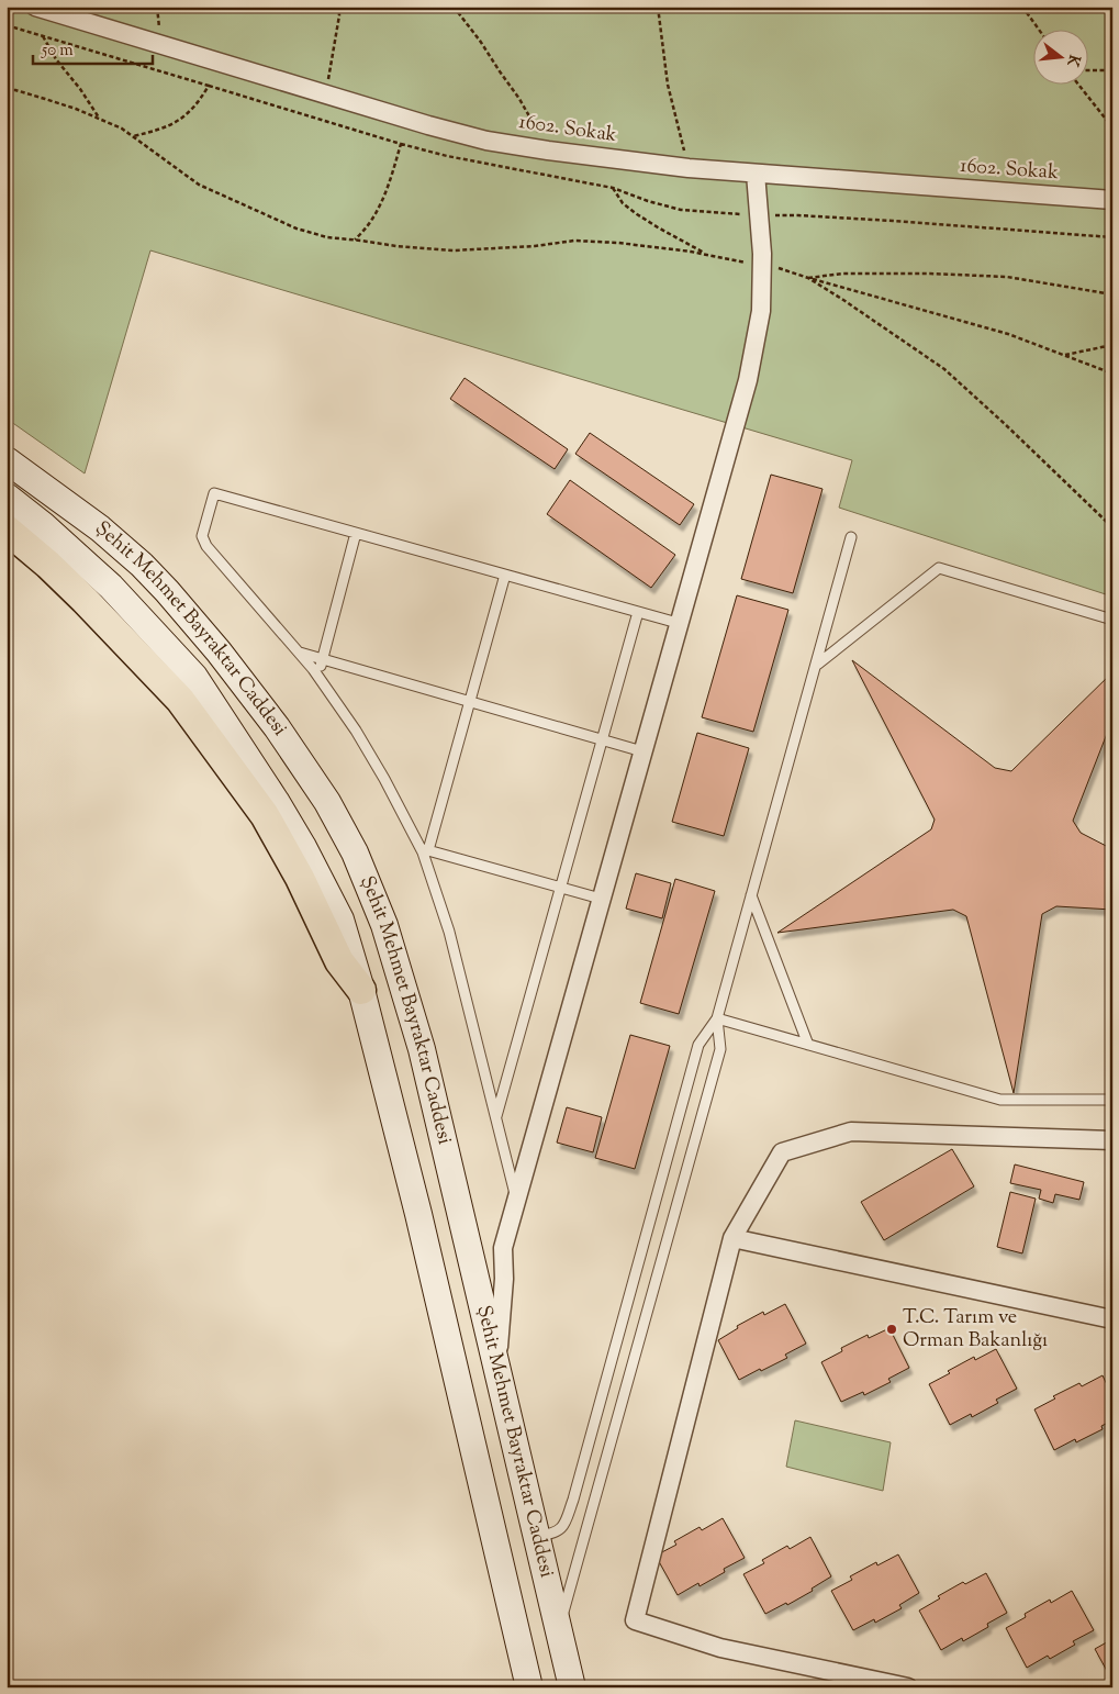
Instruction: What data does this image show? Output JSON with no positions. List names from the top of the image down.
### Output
{
  "streets": {
    "main road": ["Şehit Mehmet Bayraktar Caddesi"],
    "street": ["1602. Sokak"]
  },
  "places": ["T.C. Tarım ve Orman Bakanlığı"],
  "scale_bar": "50 m",
  "north": "right"
}
